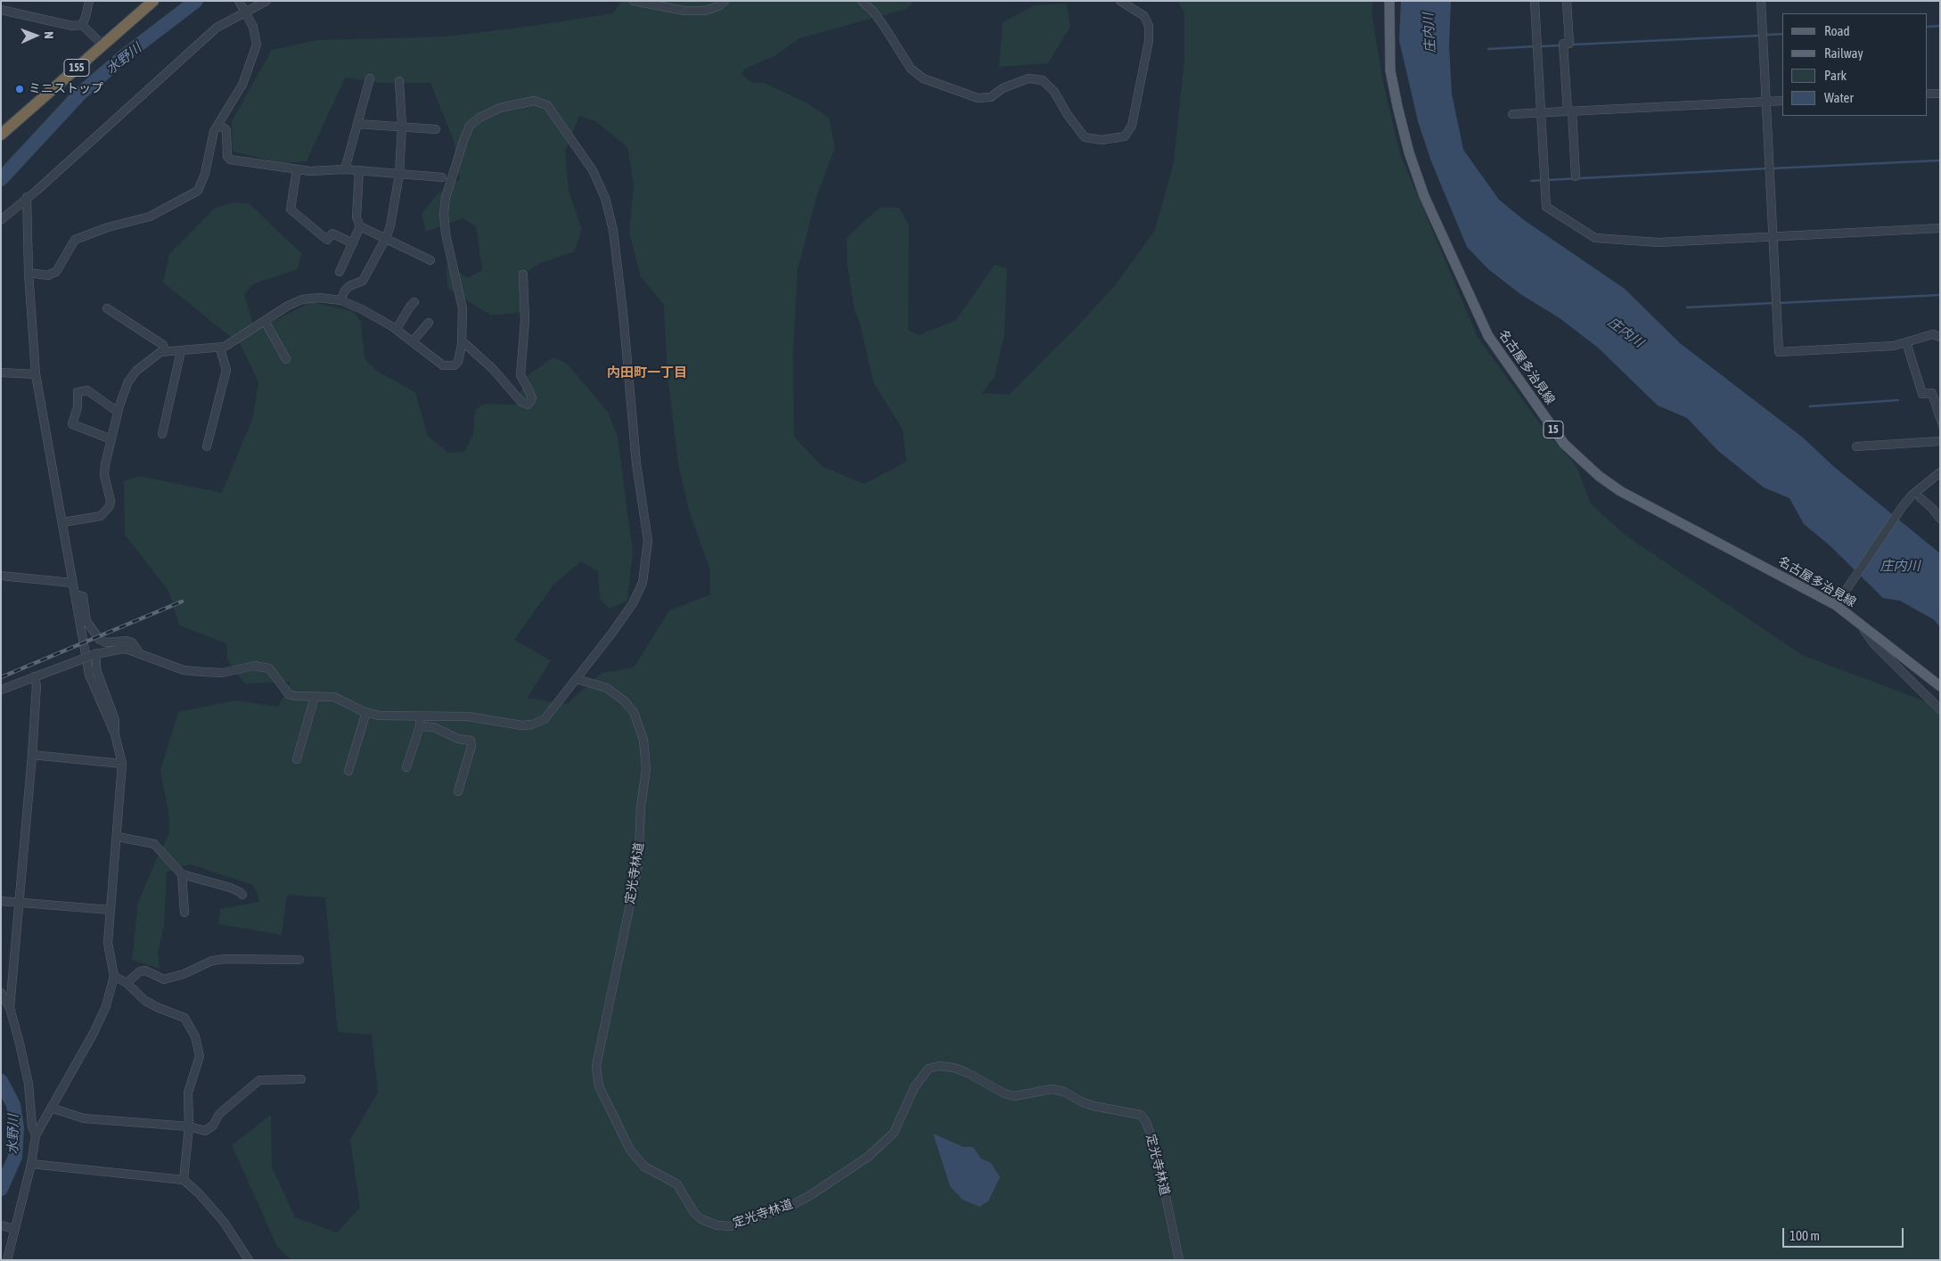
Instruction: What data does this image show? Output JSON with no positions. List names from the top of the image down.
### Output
{
  "streets": {
    "highway": ["155"],
    "main road": ["名古屋多治見線", "15"],
    "street": ["定光寺林道"]
  },
  "districts": ["内田町一丁目"],
  "water": ["庄内川", "水野川"],
  "places": ["ミニストップ"],
  "legend": [
    "Road",
    "Railway",
    "Park",
    "Water"
  ],
  "scale_bar": "100 m",
  "north": "right"
}
